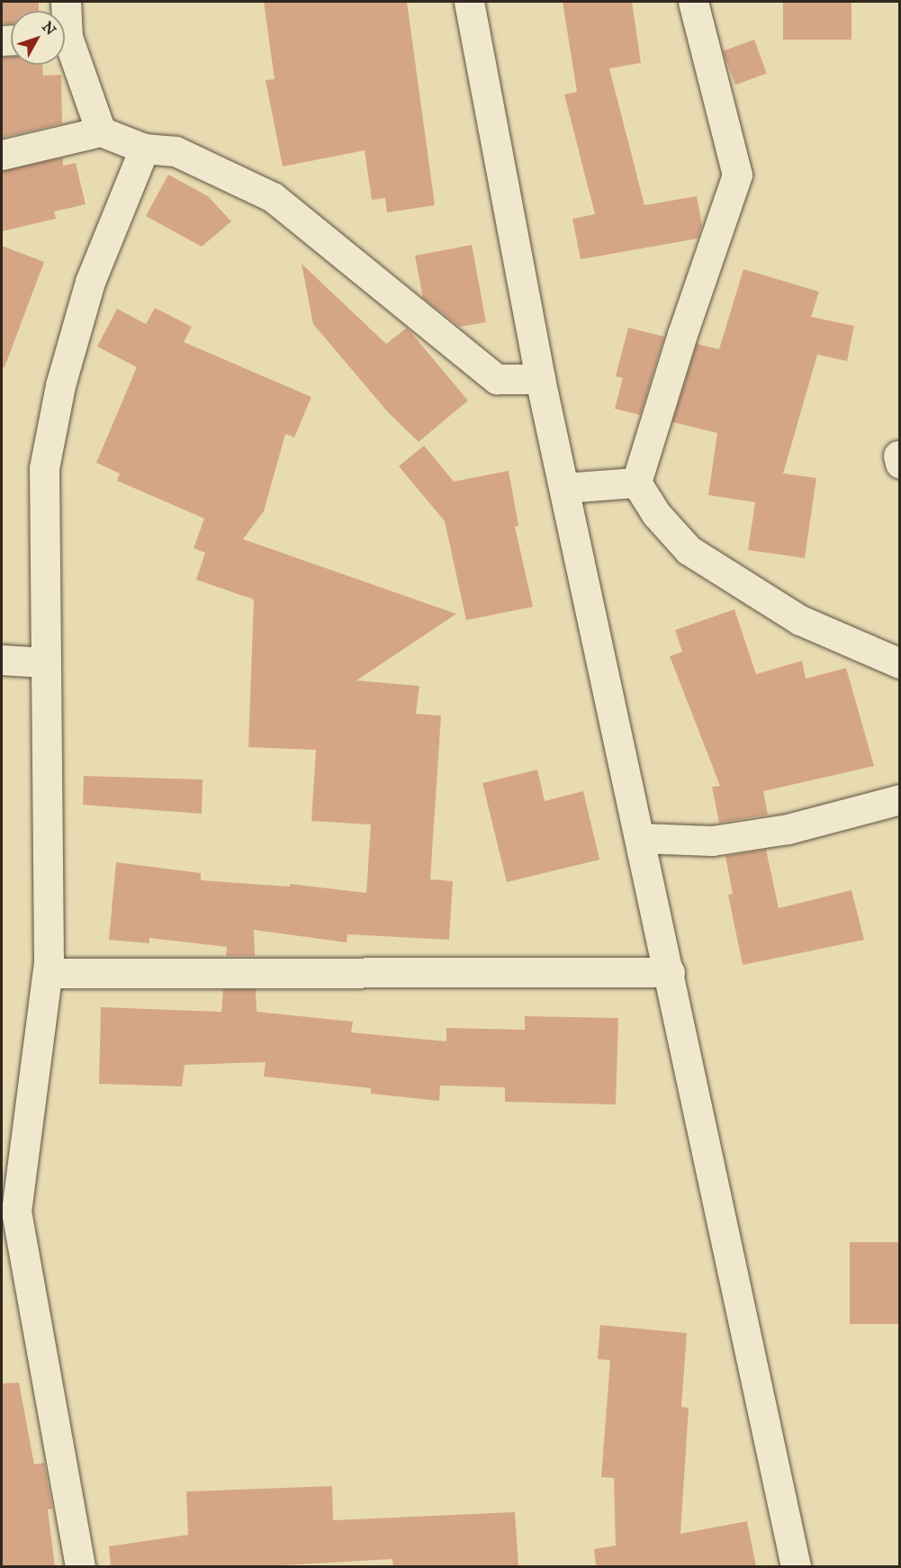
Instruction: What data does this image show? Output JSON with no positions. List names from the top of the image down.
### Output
{
  "north": "top right"
}
